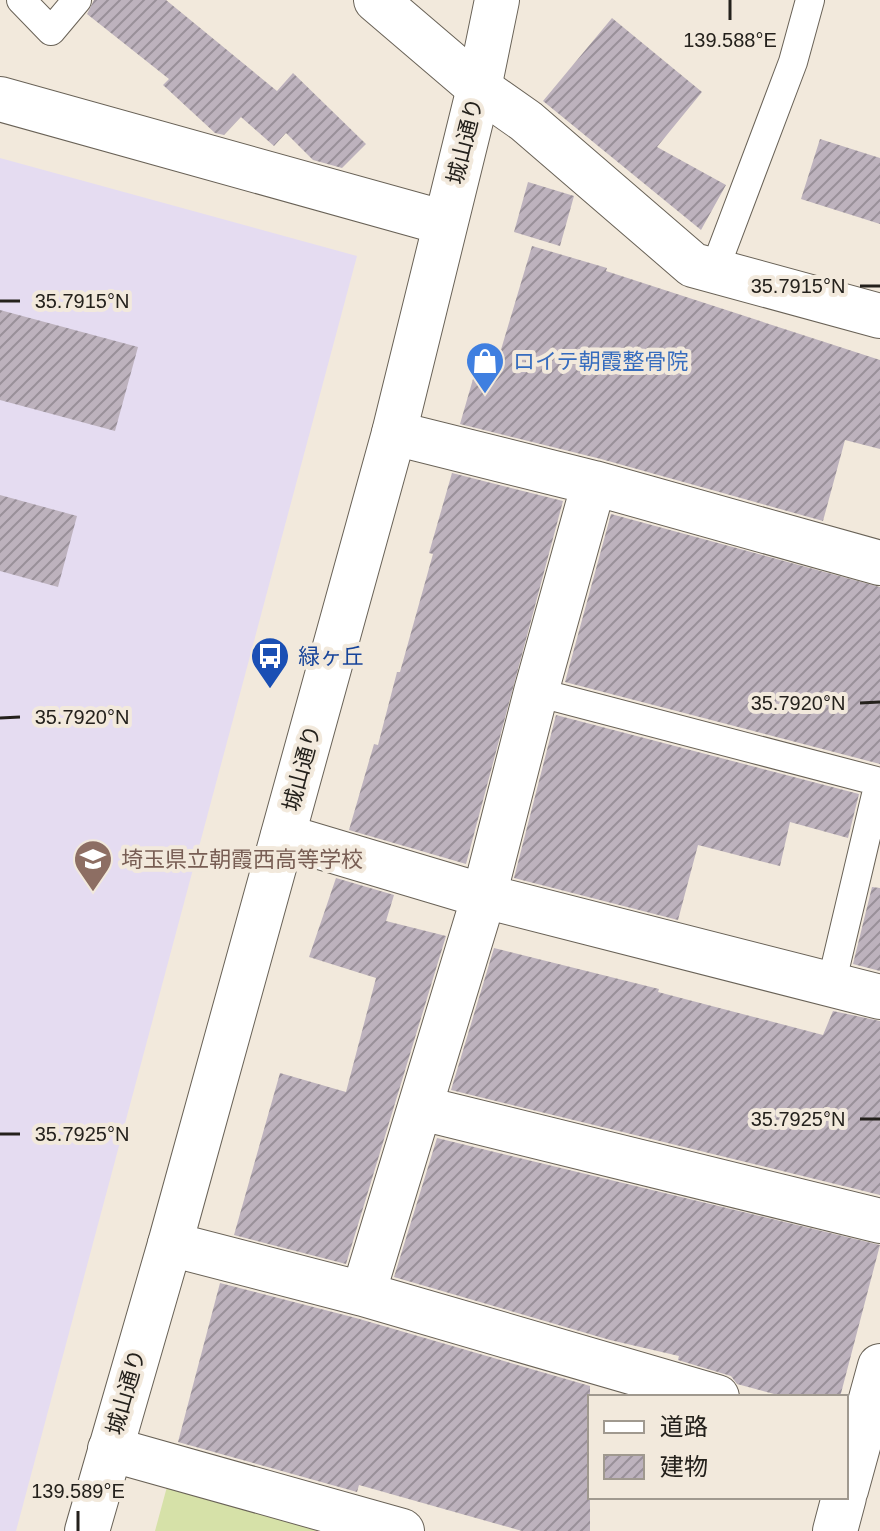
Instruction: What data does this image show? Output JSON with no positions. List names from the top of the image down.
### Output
{
  "streets": {
    "street": ["城山通り"]
  },
  "places": {
    "shop": ["ロイテ朝霞整骨院"],
    "bus stop": ["緑ヶ丘"],
    "school or university": ["埼玉県立朝霞西高等学校"]
  },
  "legend": ["道路", "建物"],
  "coordinates": [
    "139.588°E",
    "35.7915°N",
    "35.7920°N",
    "35.7925°N",
    "139.589°E"
  ]
}
